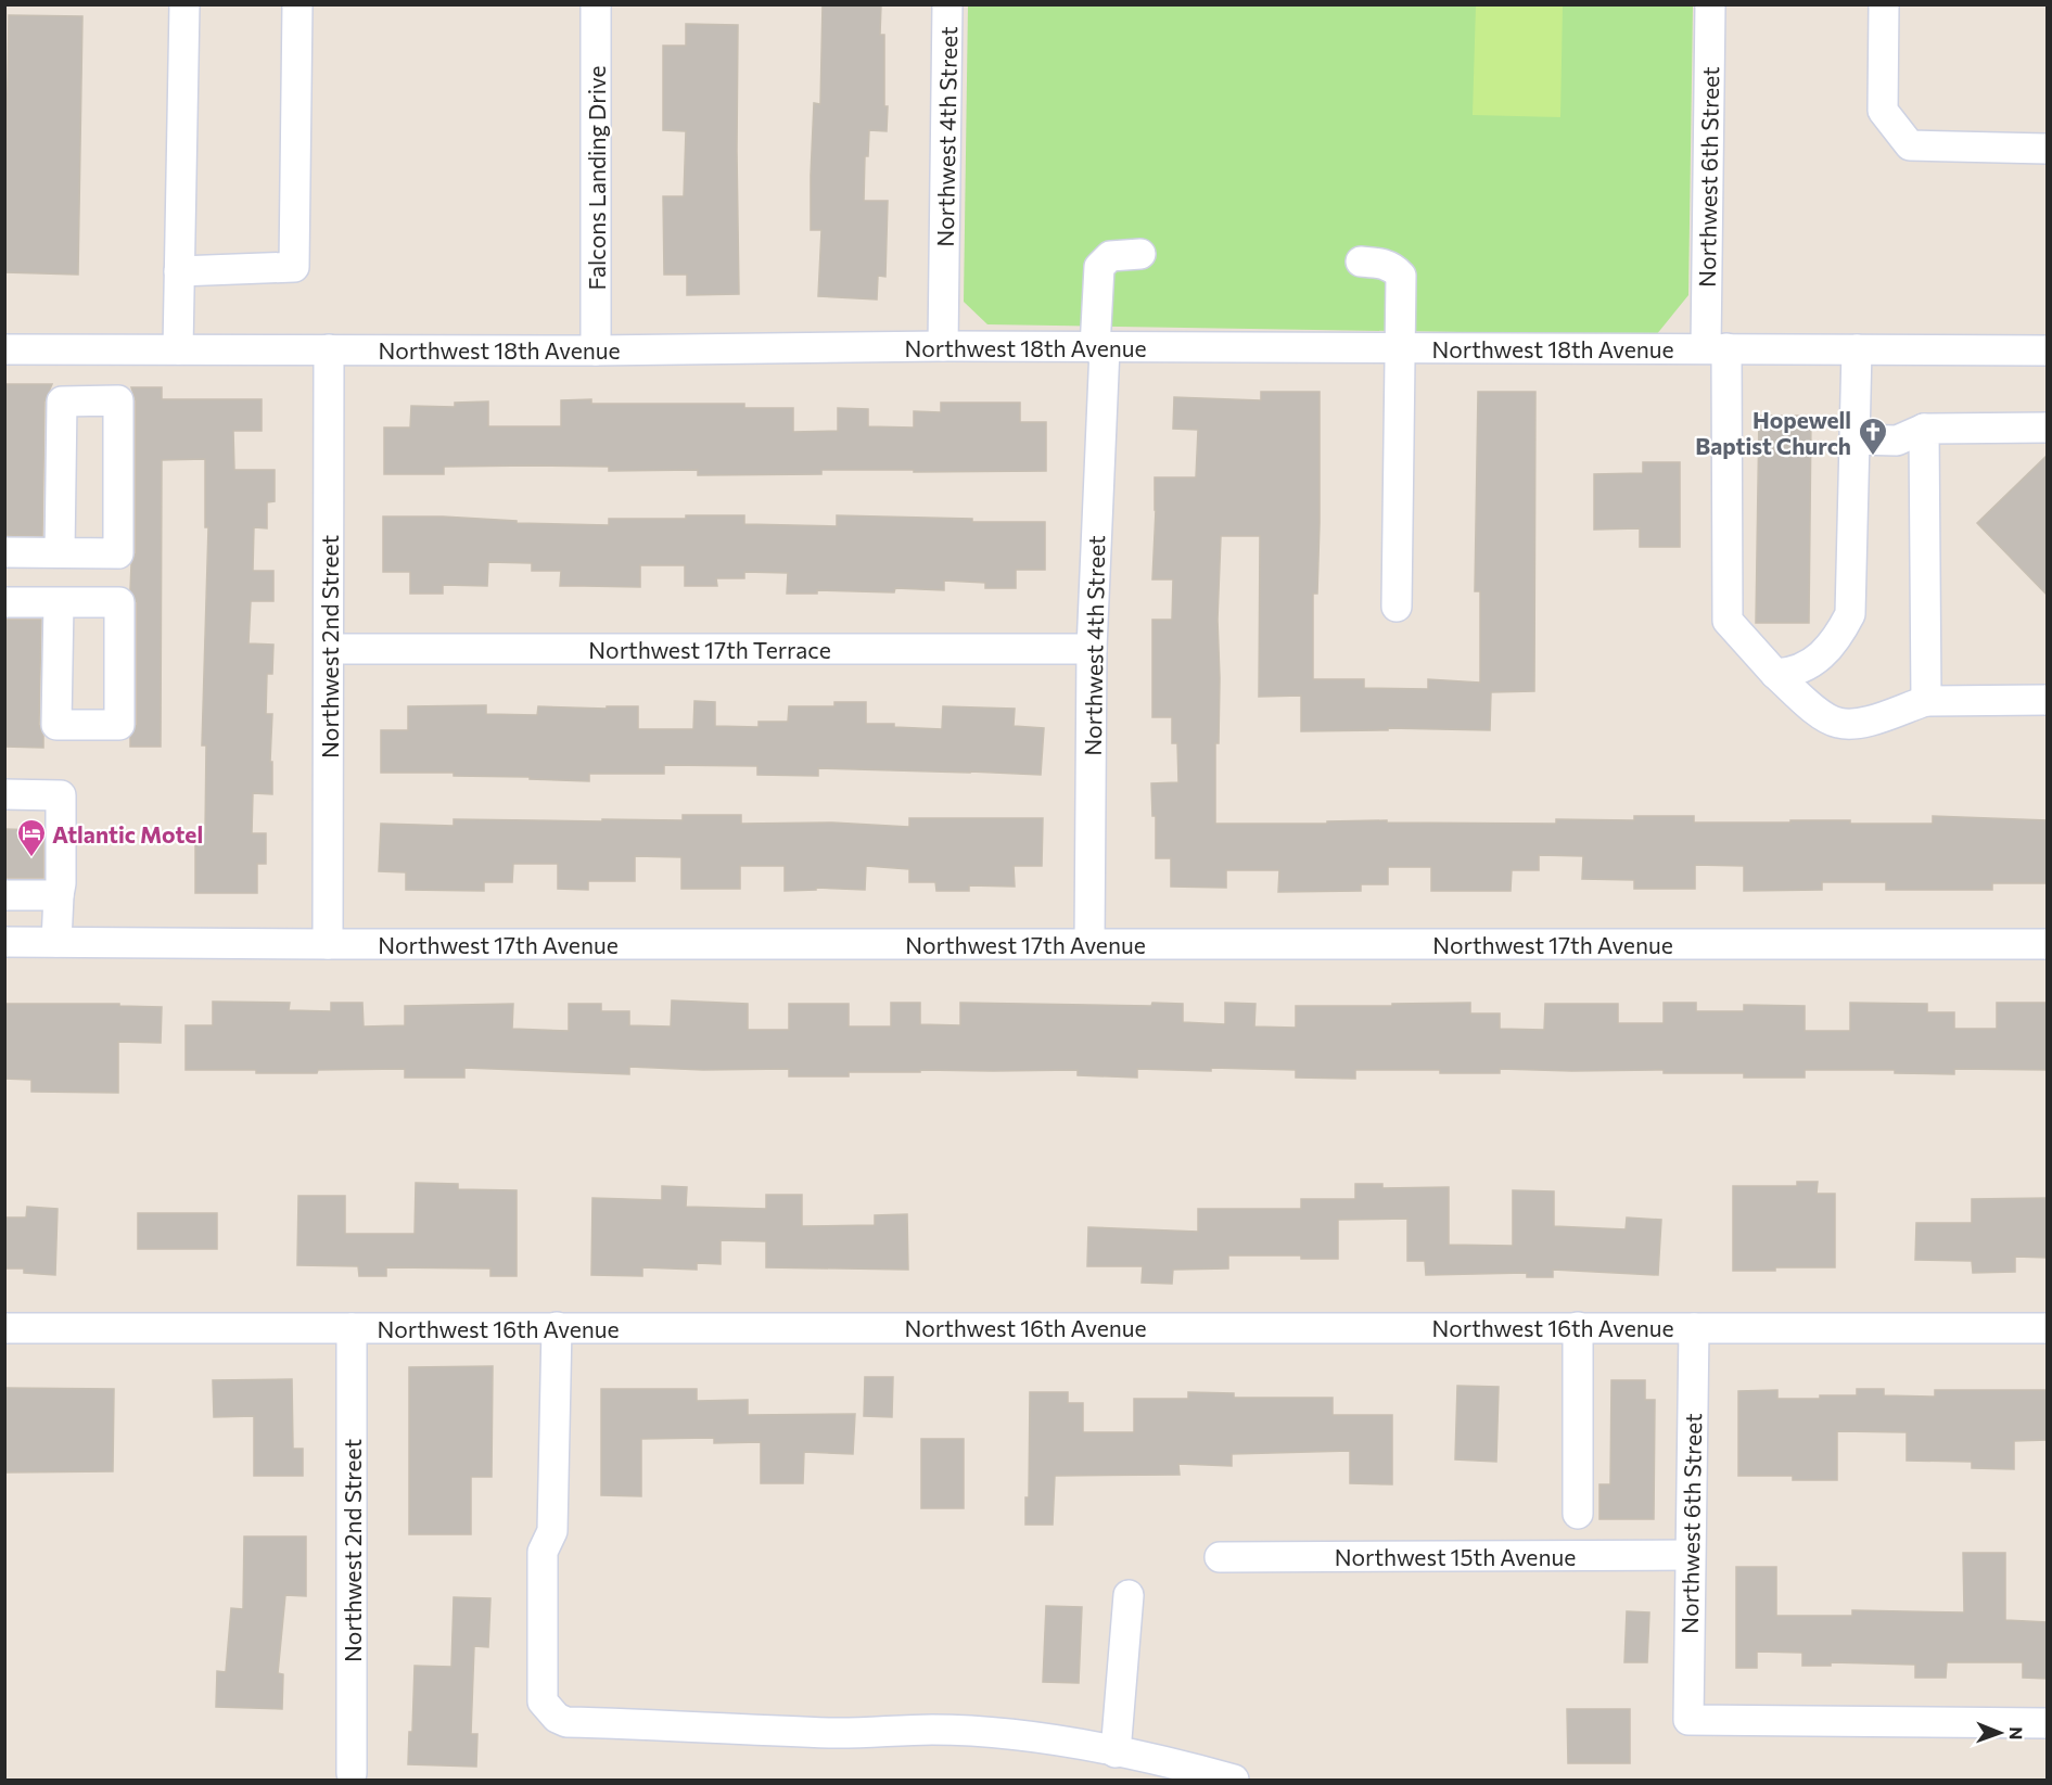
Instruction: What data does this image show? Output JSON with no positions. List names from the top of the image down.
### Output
{
  "streets": {
    "street": [
      "Northwest 4th Street",
      "Northwest 6th Street",
      "Falcons Landing Drive",
      "Northwest 18th Avenue",
      "Northwest 2nd Street",
      "Northwest 17th Terrace",
      "Northwest 17th Avenue",
      "Northwest 16th Avenue",
      "Northwest 15th Avenue"
    ]
  },
  "crossings": [
    ["Northwest 4th Street", "Northwest 18th Avenue"],
    ["Northwest 4th Street", "Northwest 17th Terrace"],
    ["Northwest 4th Street", "Northwest 17th Avenue"],
    ["Northwest 6th Street", "Northwest 18th Avenue"],
    ["Northwest 6th Street", "Northwest 16th Avenue"],
    ["Northwest 6th Street", "Northwest 15th Avenue"],
    ["Falcons Landing Drive", "Northwest 18th Avenue"],
    ["Northwest 18th Avenue", "Northwest 2nd Street"],
    ["Northwest 2nd Street", "Northwest 17th Terrace"],
    ["Northwest 2nd Street", "Northwest 17th Avenue"],
    ["Northwest 2nd Street", "Northwest 16th Avenue"]
  ],
  "places": {
    "church": ["Hopewell Baptist Church"],
    "hotel": ["Atlantic Motel"]
  },
  "north": "right"
}
